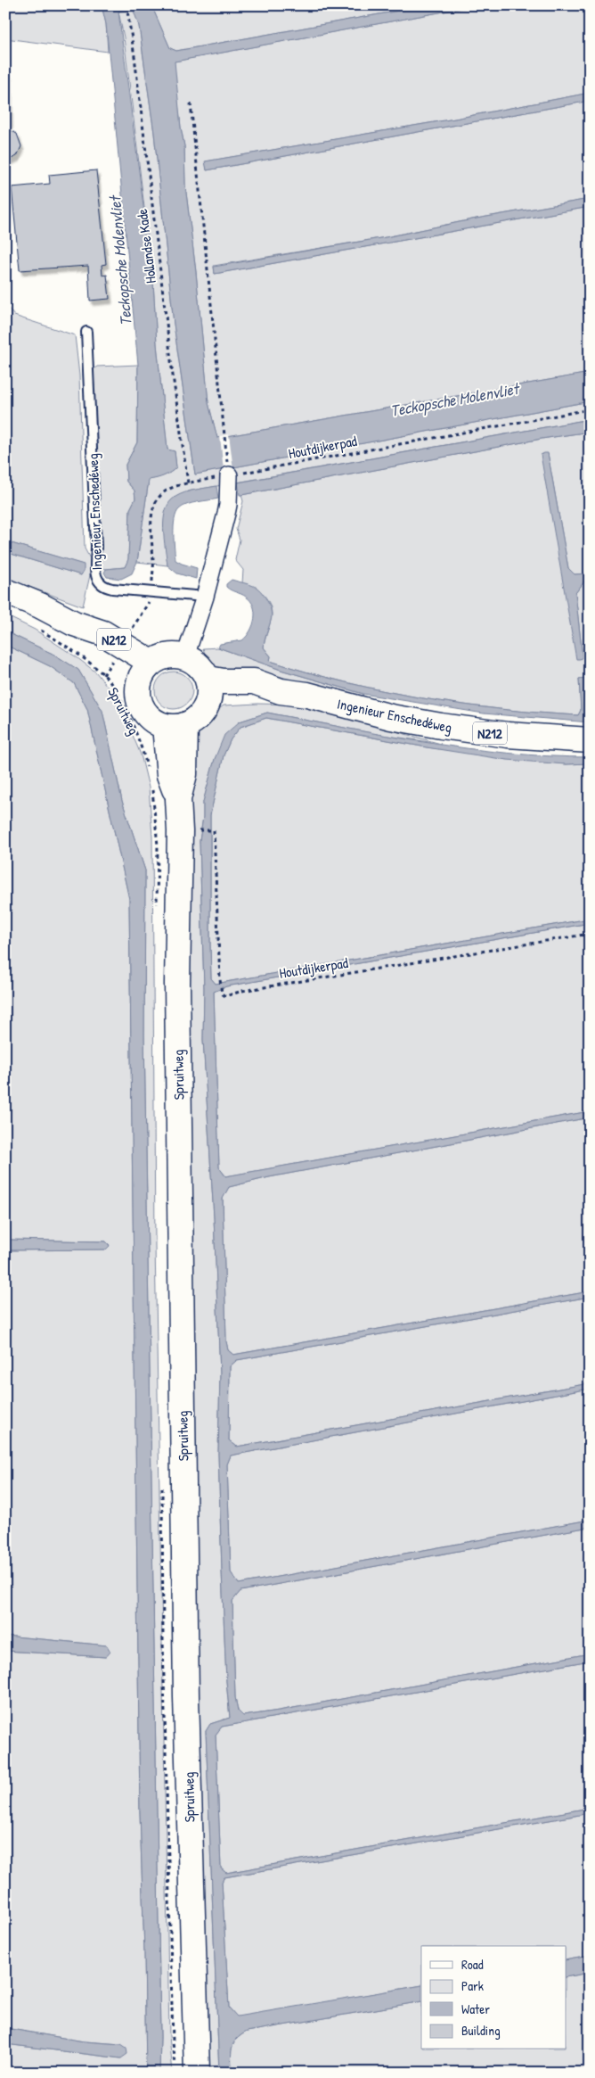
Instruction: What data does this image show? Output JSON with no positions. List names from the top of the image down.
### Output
{
  "streets": {
    "main road": ["Ingenieur Enschedéweg", "N212", "Spruitweg"],
    "path": ["Hollandse Kade", "Houtdijkerpad"]
  },
  "crossings": [
    ["Hollandse Kade", "Houtdijkerpad"],
    ["Houtdijkerpad", "Ingenieur Enschedéweg"],
    ["Ingenieur Enschedéweg", "N212"],
    ["Ingenieur Enschedéweg", "Spruitweg"],
    ["N212", "Spruitweg"]
  ],
  "water": ["Teckopsche Molenvliet"],
  "legend": [
    "Road",
    "Park",
    "Water",
    "Building"
  ]
}
